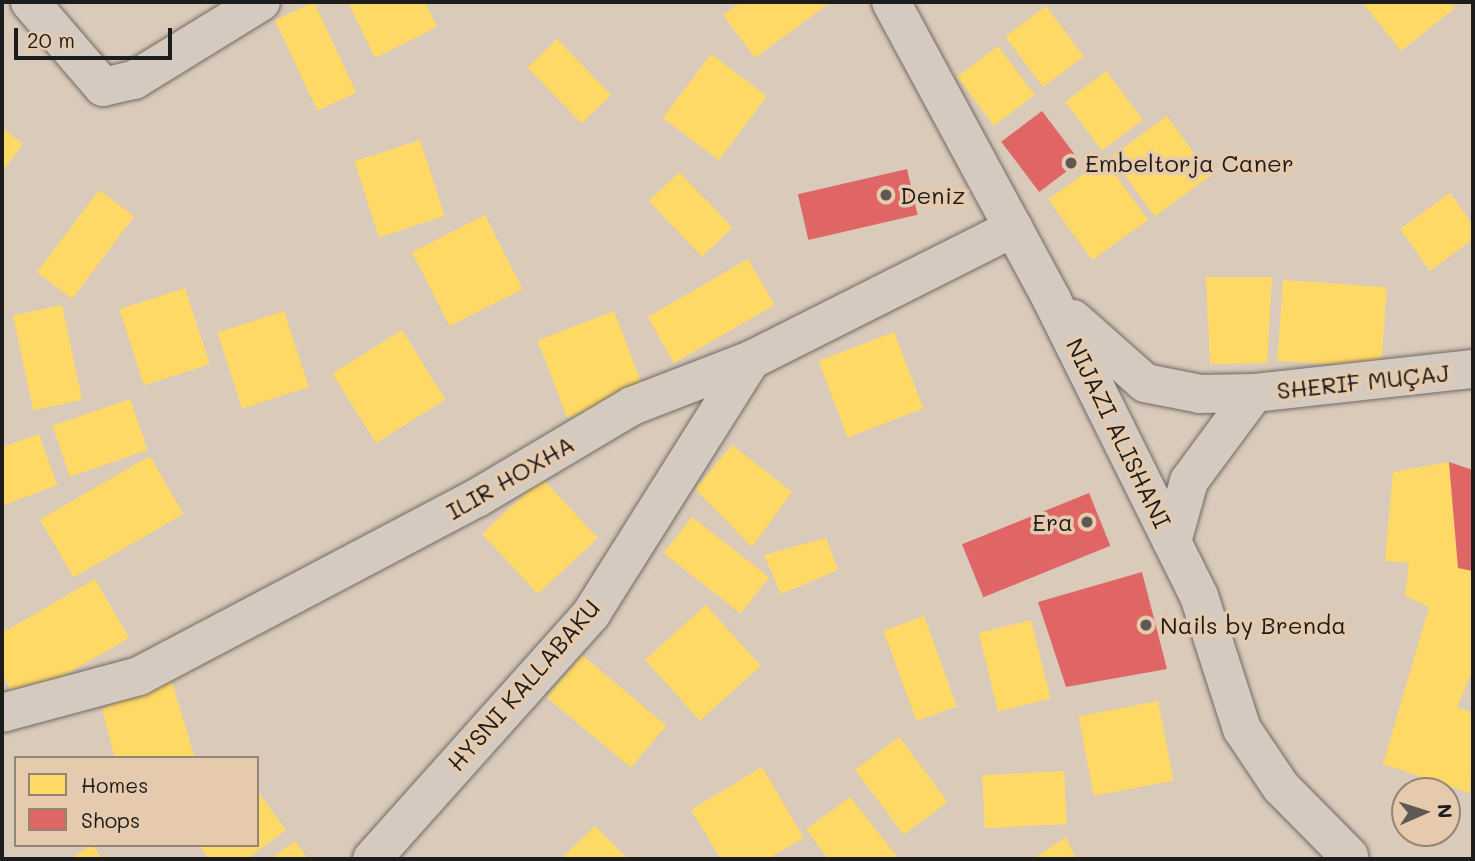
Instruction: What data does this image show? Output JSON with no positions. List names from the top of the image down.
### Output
{
  "streets": {
    "street": [
      "SHERIF MUÇAJ",
      "NIJAZI ALISHANI",
      "ILIR HOXHA",
      "HYSNI KALLABAKU"
    ]
  },
  "crossings": [
    ["SHERIF MUÇAJ", "NIJAZI ALISHANI"],
    ["NIJAZI ALISHANI", "ILIR HOXHA"],
    ["ILIR HOXHA", "HYSNI KALLABAKU"]
  ],
  "places": [
    "Embeltorja Caner",
    "Deniz",
    "Era",
    "Nails by Brenda"
  ],
  "legend": ["Homes", "Shops"],
  "scale_bar": "20 m",
  "north": "right"
}
